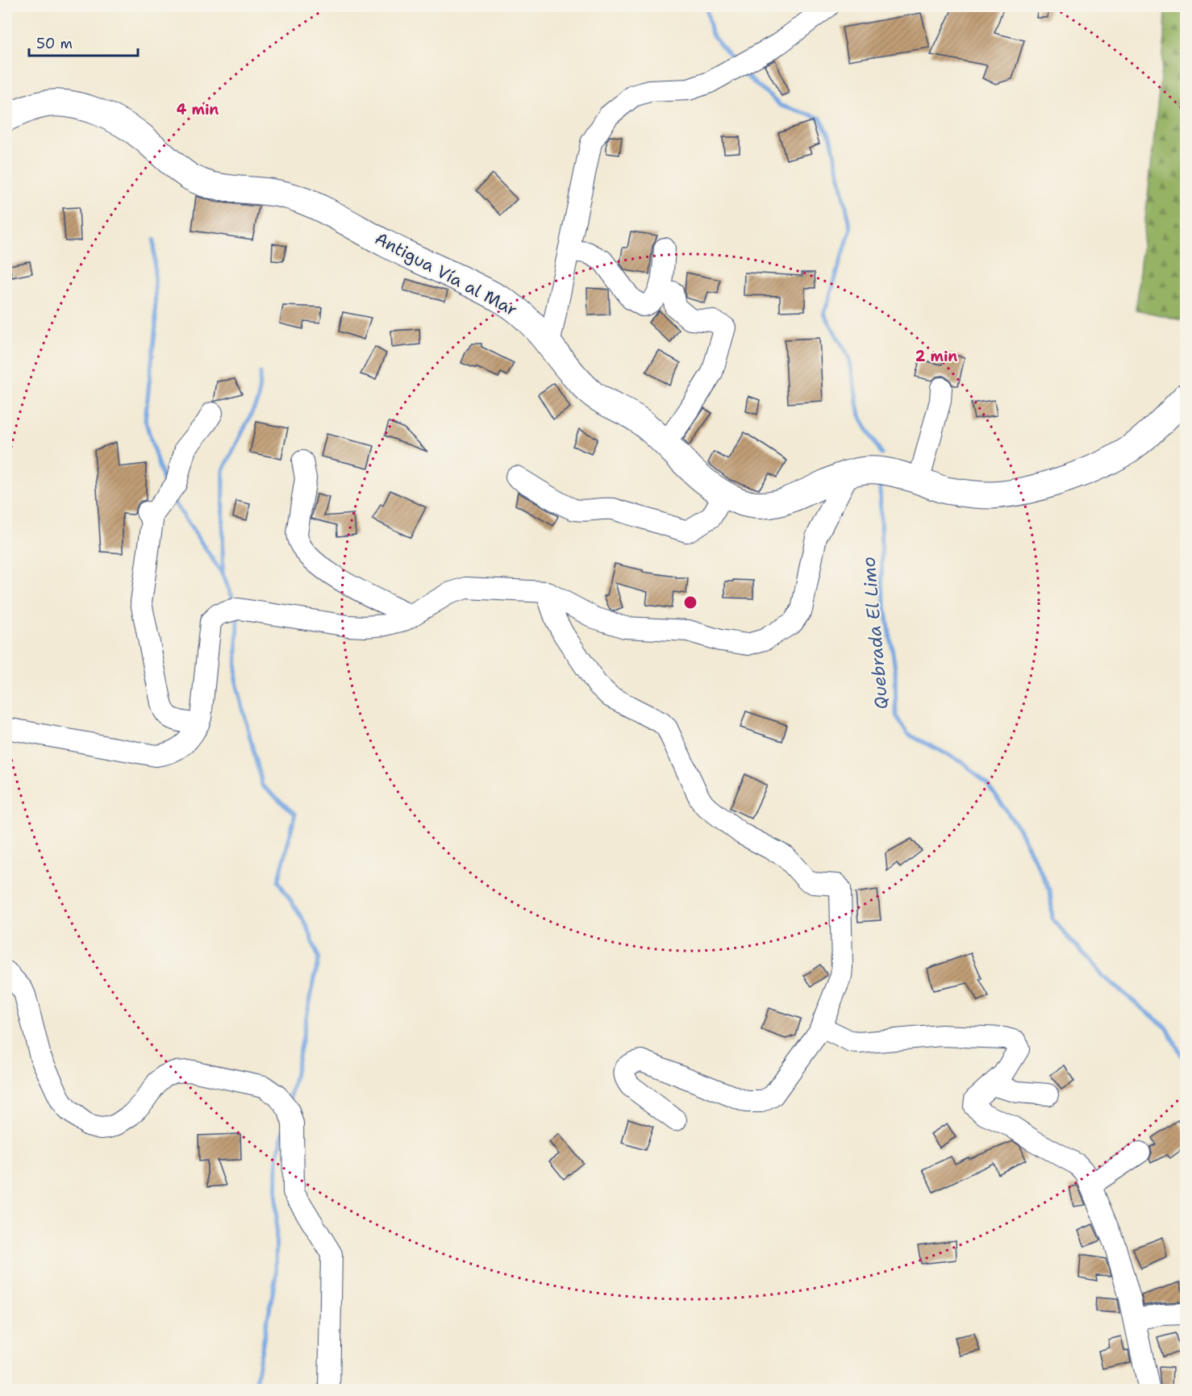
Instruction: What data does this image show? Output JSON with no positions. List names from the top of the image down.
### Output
{
  "streets": {
    "main road": ["Antigua Vía al Mar"]
  },
  "water": ["Quebrada El Limo"],
  "scale_bar": "50 m",
  "rings": ["4 min", "2 min"]
}
